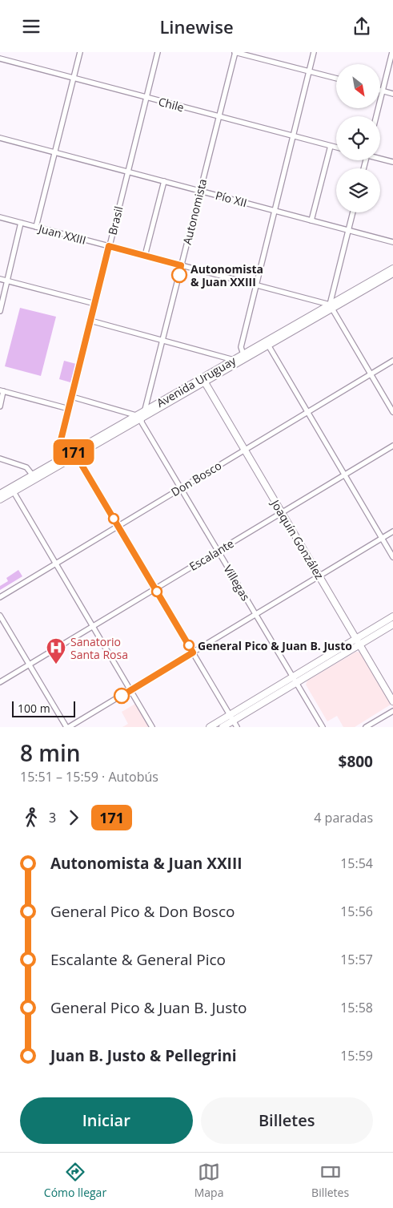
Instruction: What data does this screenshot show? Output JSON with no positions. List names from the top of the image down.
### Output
{
  "streets": {
    "main road": ["Avenida Uruguay", "Joaquín González"],
    "street": [
      "Chile",
      "Pío XII",
      "Autonomista",
      "Brasil",
      "Juan XXIII",
      "Don Bosco",
      "Escalante",
      "Villegas"
    ]
  },
  "crossings": [
    ["Chile", "Autonomista"],
    ["Chile", "Brasil"],
    ["Pío XII", "Autonomista"],
    ["Pío XII", "Brasil"],
    ["Autonomista", "Juan XXIII"],
    ["Autonomista", "Avenida Uruguay"],
    ["Brasil", "Juan XXIII"],
    ["Brasil", "Avenida Uruguay"],
    ["Juan XXIII", "Avenida Uruguay"],
    ["Avenida Uruguay", "Joaquín González"],
    ["Avenida Uruguay", "Villegas"],
    ["Don Bosco", "Joaquín González"],
    ["Don Bosco", "Villegas"],
    ["Joaquín González", "Escalante"],
    ["Escalante", "Villegas"]
  ],
  "places": {
    "other": ["Autonomista & Juan XXIII", "General Pico & Juan B. Justo"],
    "hospital": ["Sanatorio Santa Rosa"]
  },
  "lines": ["bus line 171"],
  "scale_bar": "100 m",
  "north": "bottom right",
  "page": {
    "header": "Linewise",
    "on_map": "171",
    "scale": "100 m",
    "heading": ["8 min", "15:51 – 15:59 · Autobús", "$800"],
    "legs": ["3", "171", "4 paradas"],
    "list": [
      {
        "name": "Autonomista & Juan XXIII",
        "value": "15:54"
      },
      {
        "name": "General Pico & Don Bosco",
        "value": "15:56"
      },
      {
        "name": "Escalante & General Pico",
        "value": "15:57"
      },
      {
        "name": "General Pico & Juan B. Justo",
        "value": "15:58"
      },
      {
        "name": "Juan B. Justo & Pellegrini",
        "value": "15:59"
      }
    ],
    "buttons": ["Iniciar", "Billetes"],
    "tabs": ["Cómo llegar", "Mapa", "Billetes"]
  }
}
